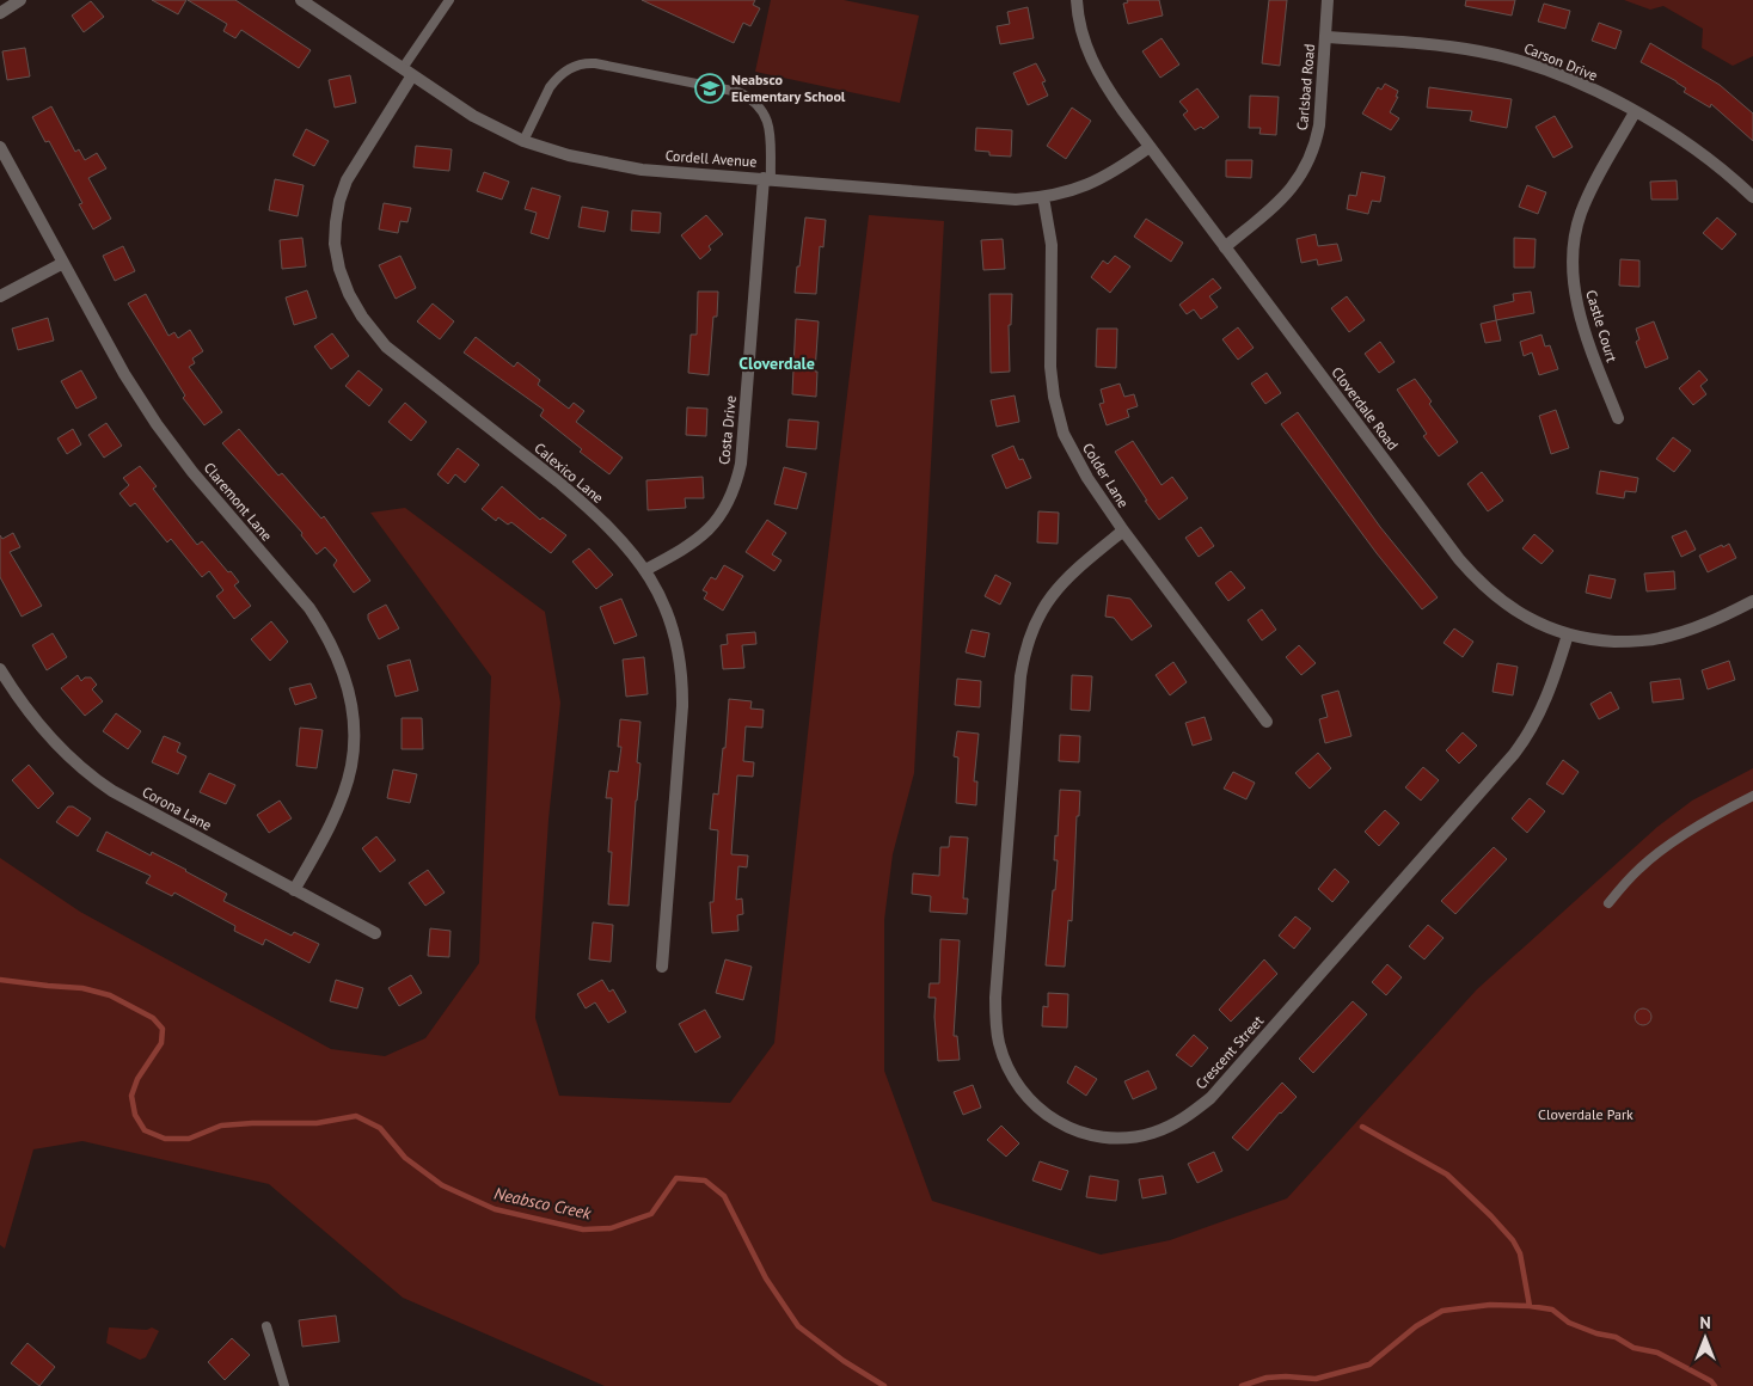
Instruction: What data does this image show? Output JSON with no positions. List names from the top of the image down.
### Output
{
  "streets": {
    "street": [
      "Carson Drive",
      "Carlsbad Road",
      "Cordell Avenue",
      "Castle Court",
      "Cloverdale Road",
      "Costa Drive",
      "Calexico Lane",
      "Colder Lane",
      "Claremont Lane",
      "Corona Lane",
      "Crescent Street"
    ]
  },
  "crossings": [
    ["Carson Drive", "Carlsbad Road"],
    ["Carson Drive", "Castle Court"],
    ["Carlsbad Road", "Cloverdale Road"],
    ["Cordell Avenue", "Cloverdale Road"],
    ["Cordell Avenue", "Costa Drive"],
    ["Cordell Avenue", "Calexico Lane"],
    ["Cordell Avenue", "Colder Lane"],
    ["Cloverdale Road", "Crescent Street"],
    ["Costa Drive", "Calexico Lane"],
    ["Colder Lane", "Crescent Street"],
    ["Claremont Lane", "Corona Lane"]
  ],
  "districts": ["Cloverdale"],
  "water": ["Neabsco Creek"],
  "parks": ["Cloverdale Park"],
  "places": {
    "school or university": ["Neabsco Elementary School"]
  },
  "north": "top"
}
